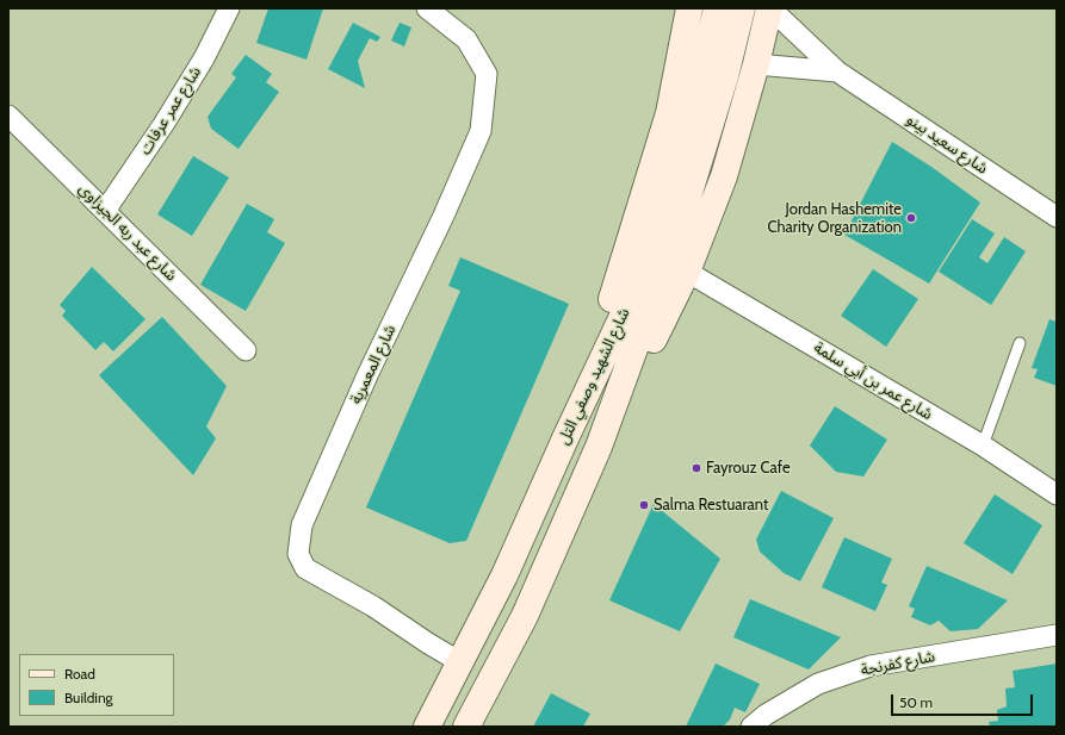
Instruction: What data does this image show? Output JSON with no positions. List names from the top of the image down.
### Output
{
  "streets": {
    "main road": ["شارع الشهيد وصفي التل"],
    "street": [
      "شارع عمر عرفات",
      "شارع سعيد بينو",
      "شارع عبد ربه الجيزاوي",
      "شارع المعمرية",
      "شارع عمر بن أبي سلمة",
      "شارع كفرنجة"
    ]
  },
  "crossings": [
    ["شارع عمر عرفات", "شارع عبد ربه الجيزاوي"],
    ["شارع المعمرية", "شارع الشهيد وصفي التل"]
  ],
  "places": ["Jordan Hashemite Charity Organization", "Fayrouz Cafe", "Salma Restuarant"],
  "legend": ["Road", "Building"],
  "scale_bar": "50 m"
}
